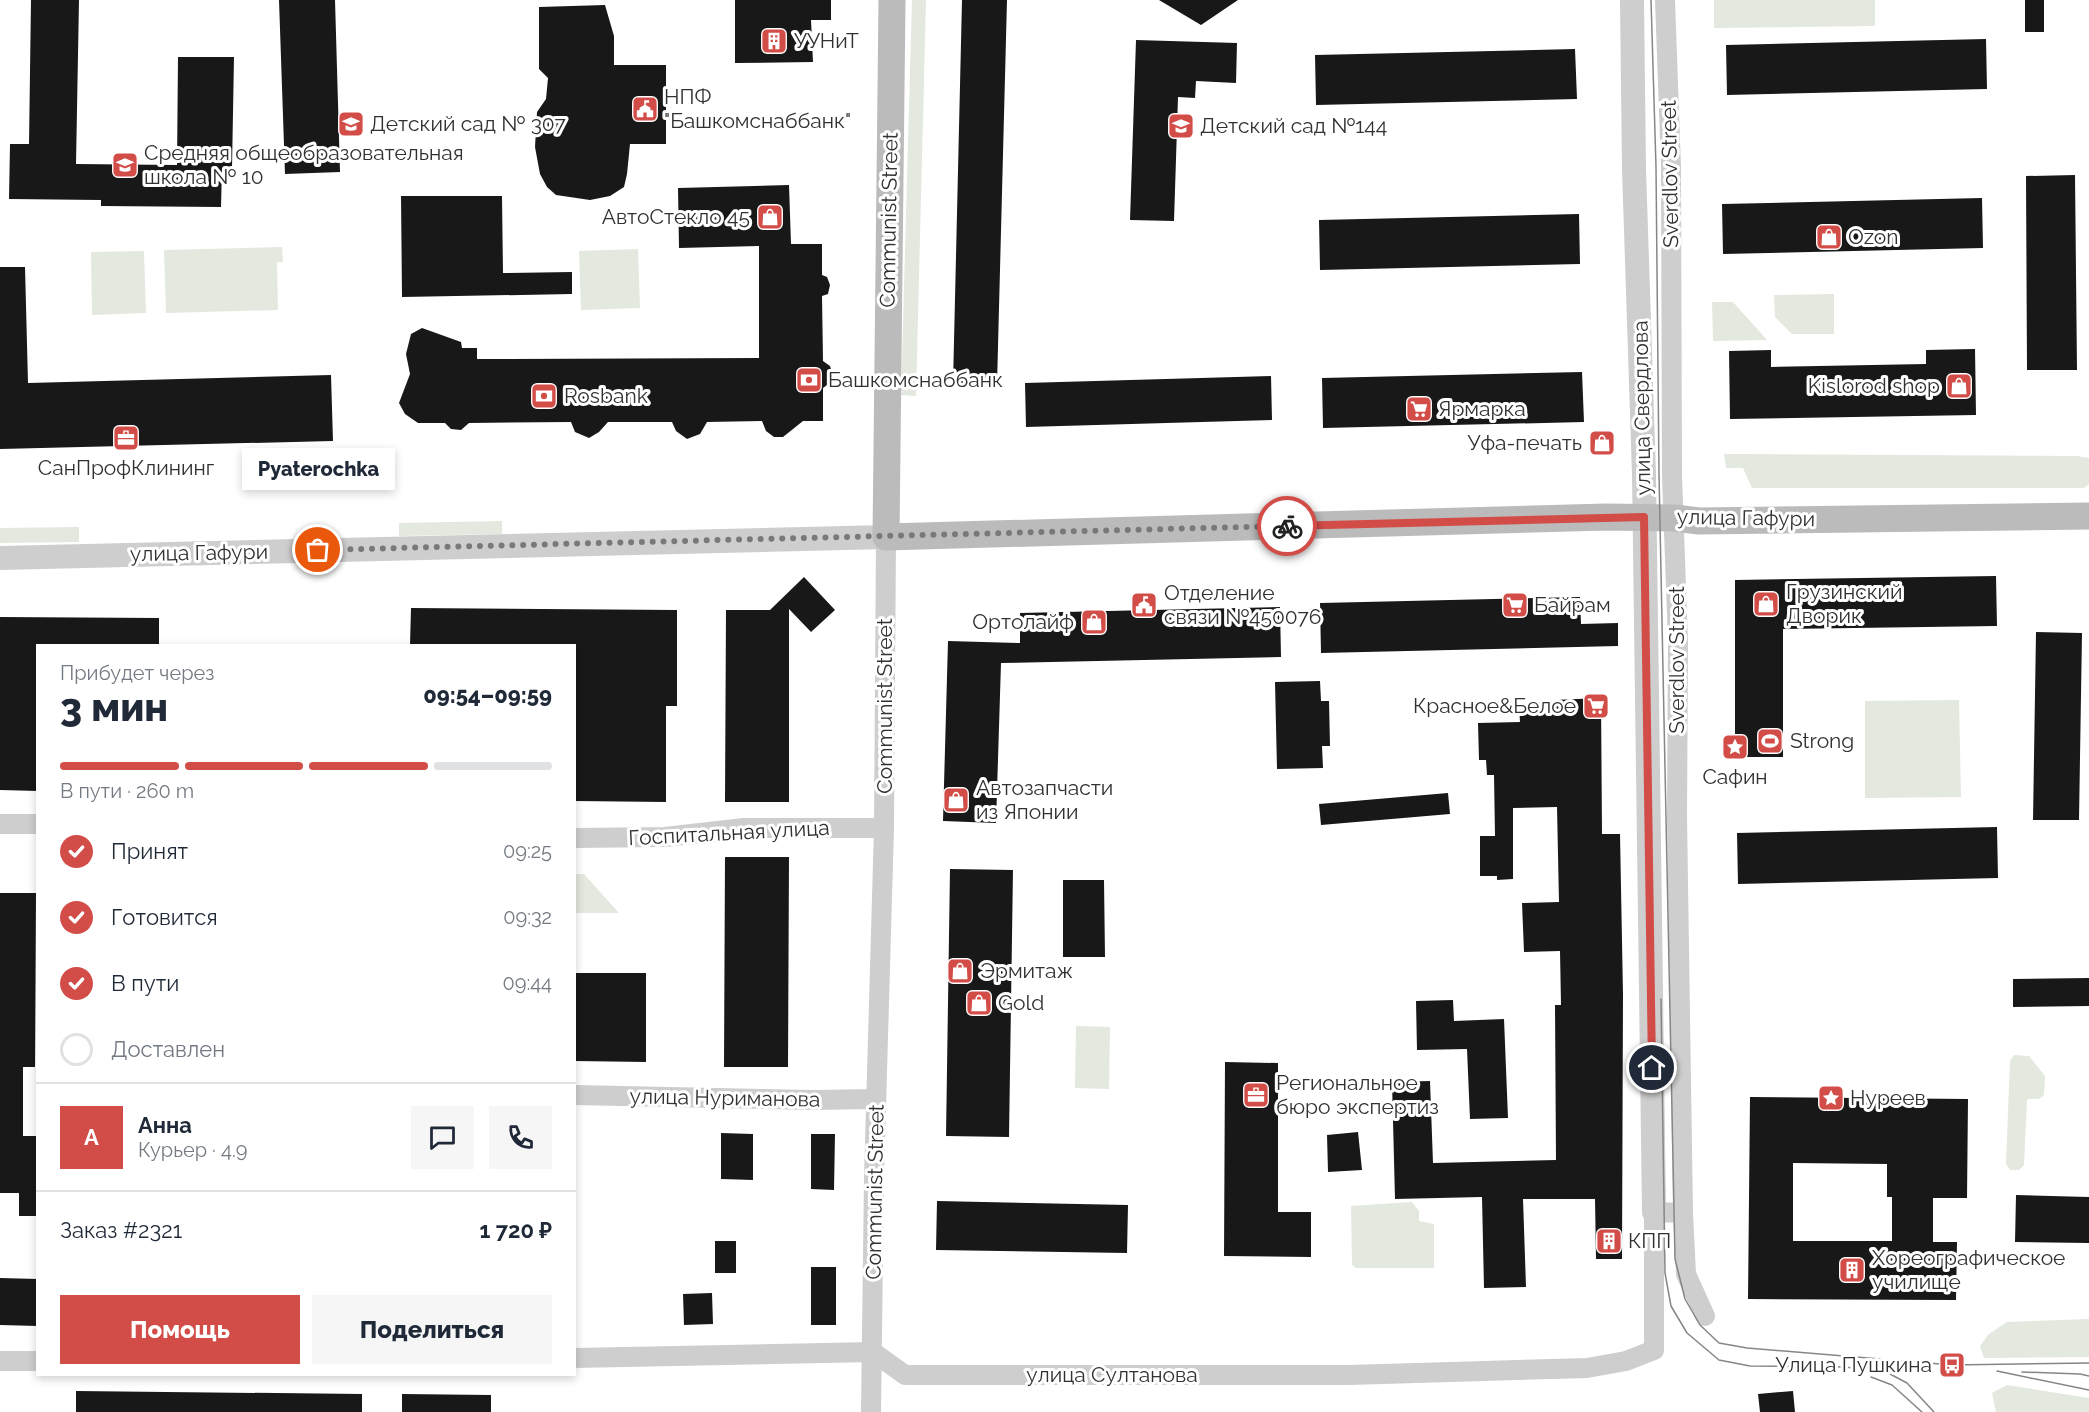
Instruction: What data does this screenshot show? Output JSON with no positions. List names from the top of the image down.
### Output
{
  "streets": {
    "main road": ["Communist Street", "улица Гафури"],
    "street": [
      "Sverdlov Street",
      "улица Свердлова",
      "Госпитальная улица",
      "улица Нуриманова",
      "улица Султанова"
    ]
  },
  "crossings": [
    ["Sverdlov Street", "улица Гафури"],
    ["Communist Street", "улица Гафури"],
    ["Communist Street", "Госпитальная улица"],
    ["Communist Street", "улица Нуриманова"],
    ["Communist Street", "улица Султанова"],
    ["улица Свердлова", "улица Гафури"],
    ["улица Свердлова", "улица Султанова"]
  ],
  "places": {
    "building": ["УУНиТ", "КПП", "Хореографическое училище"],
    "public building": ["НПФ \"Башкомснаббанк\"", "Отделение связи №450076"],
    "school or university": ["Детский сад № 307", "Детский сад №144", "Средняя общеобразовательная школа № 10"],
    "shop": [
      "АвтоСтекло 45",
      "Ozon",
      "Kislorod shop",
      "Уфа-печать",
      "Грузинский Дворик",
      "Ортолайф",
      "Автозапчасти из Японии",
      "Эрмитаж",
      "Gold"
    ],
    "bank": ["Башкомснаббанк", "Rosbank"],
    "supermarket": ["Ярмарка", "Байрам", "Красное&Белое"],
    "office": ["СанПрофКлининг", "Региональное бюро экспертиз"],
    "other": ["Pyaterochka"],
    "sports": ["Strong"],
    "place": ["Сафин", "Нуреев"],
    "bus stop": ["Улица Пушкина"]
  },
  "page": {
    "bubble": "Pyaterochka",
    "heading": ["3 мин", "Прибудет через", "09:54–09:59"],
    "panel": [
      "Анна",
      "Курьер · 4.9",
      "Заказ #2321",
      "1 720 ₽"
    ],
    "bar": "В пути · 260 m",
    "list": [
      ["Принят", "09:25"],
      ["Готовится", "09:32"],
      ["В пути", "09:44"],
      "Доставлен"
    ],
    "round": "А",
    "buttons": ["Помощь", "Поделиться"]
  }
}
